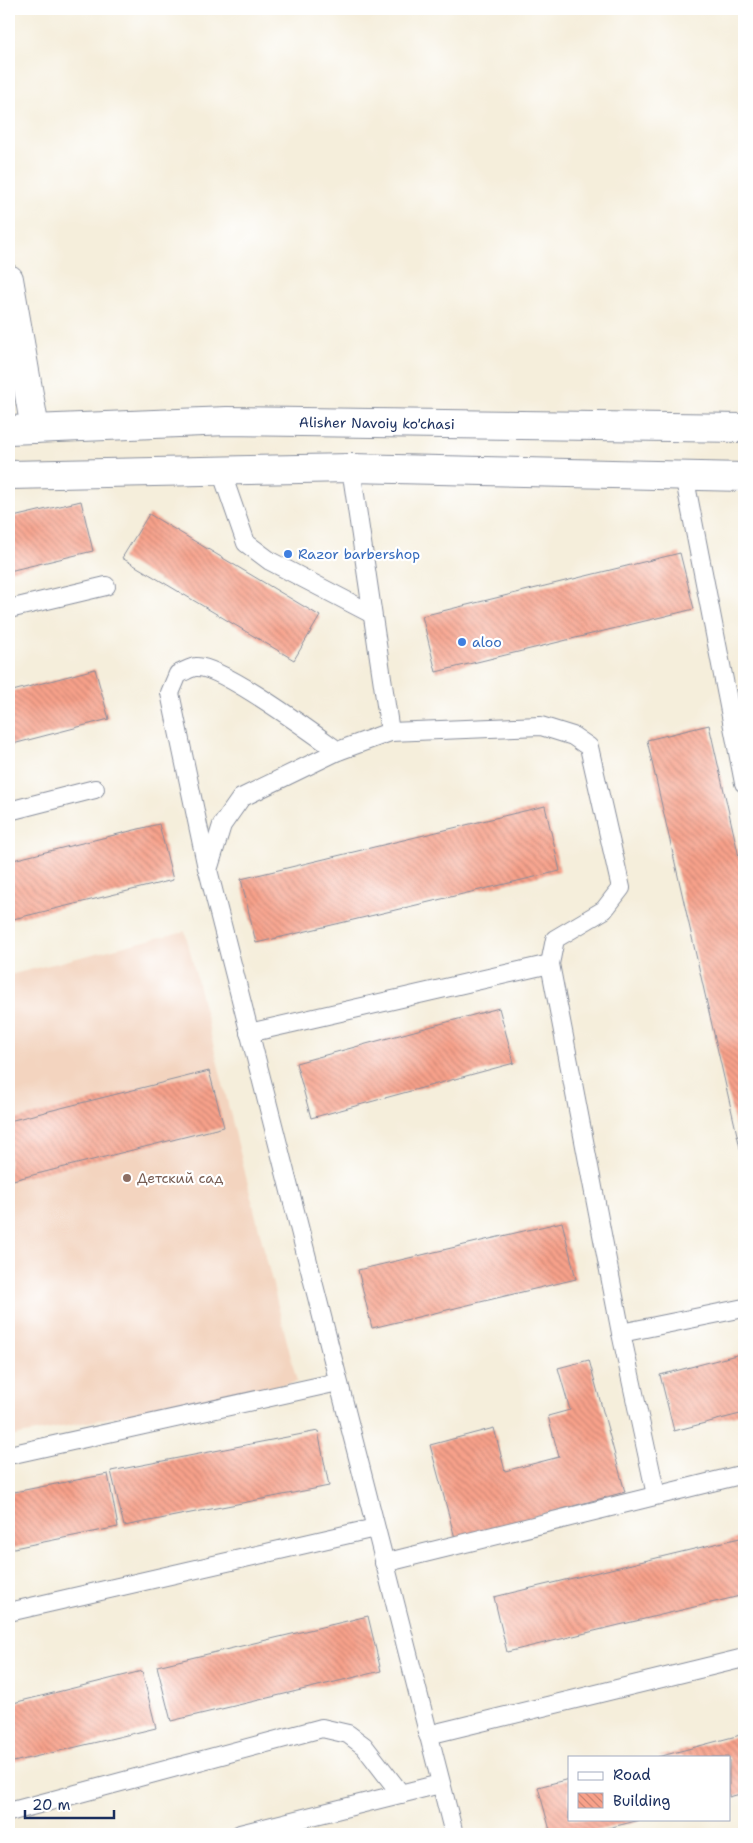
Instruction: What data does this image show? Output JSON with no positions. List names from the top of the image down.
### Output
{
  "streets": {
    "main road": ["Alisher Navoiy ko'chasi"]
  },
  "places": ["Razor barbershop", "aloo", "Детский сад"],
  "legend": ["Road", "Building"],
  "scale_bar": "20 m"
}
